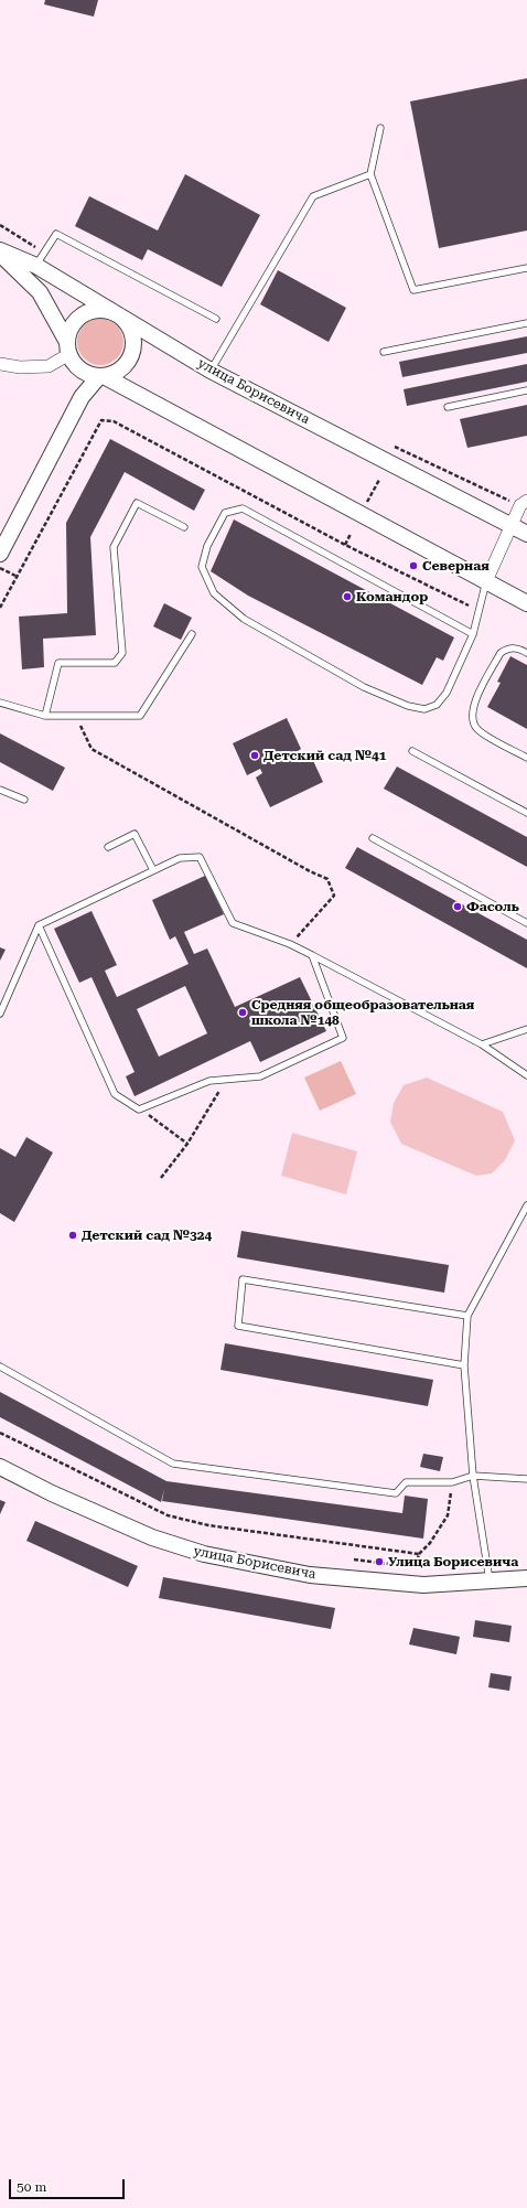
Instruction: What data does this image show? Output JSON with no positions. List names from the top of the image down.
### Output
{
  "streets": {
    "street": ["улица Борисевича"]
  },
  "places": [
    "Северная",
    "Командор",
    "Детский сад №41",
    "Фасоль",
    "Средняя общеобразовательная школа №148",
    "Детский сад №324",
    "Улица Борисевича"
  ],
  "scale_bar": "50 m"
}
